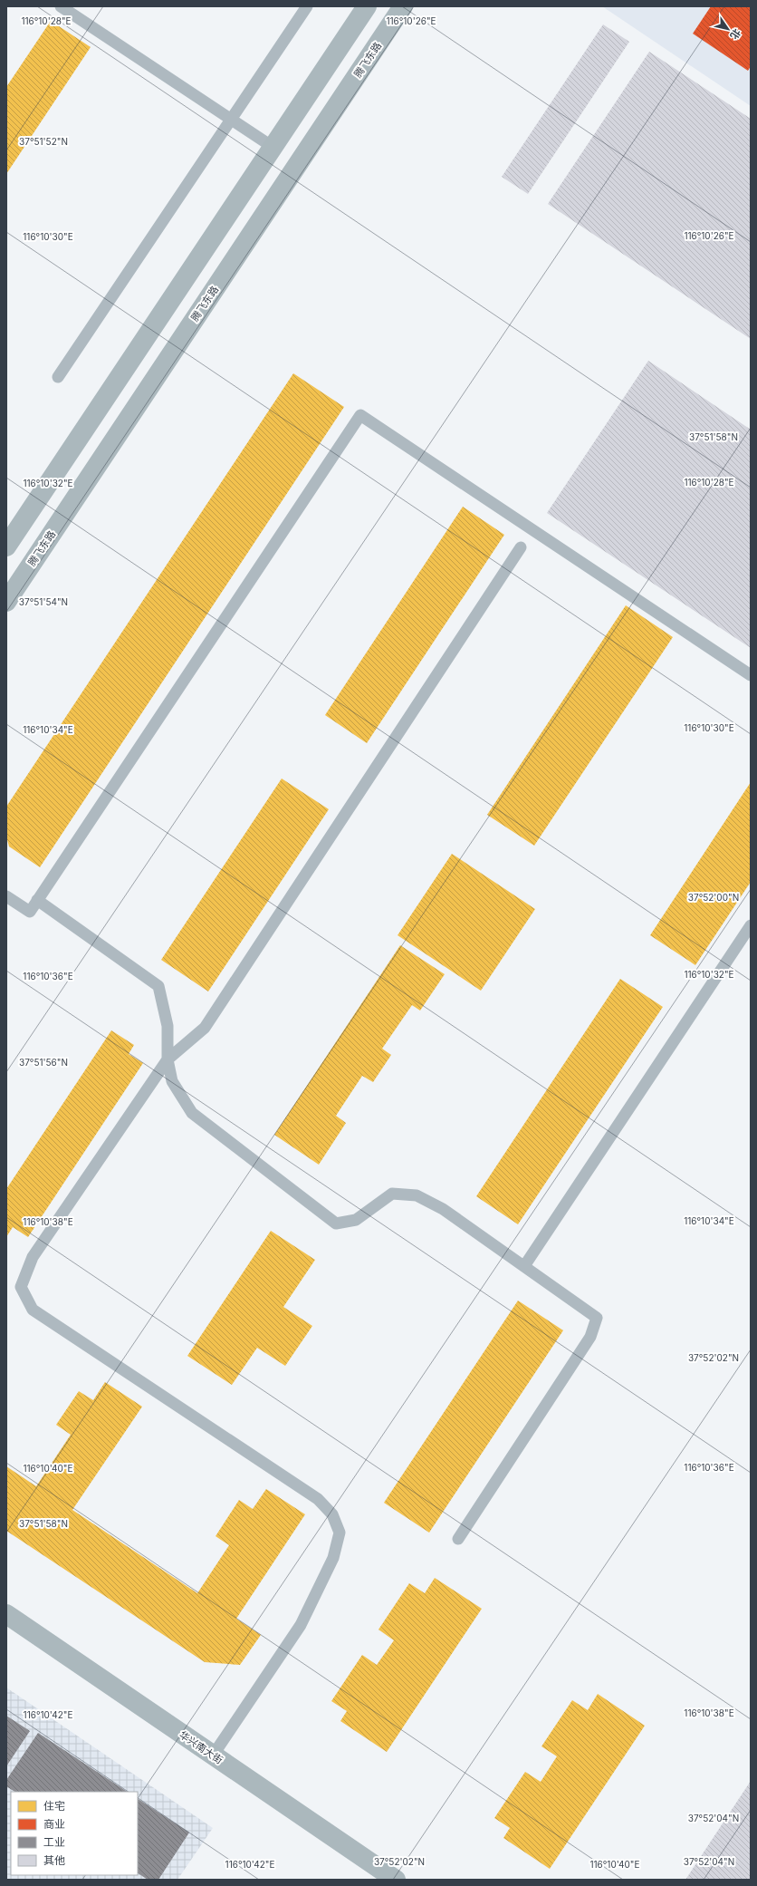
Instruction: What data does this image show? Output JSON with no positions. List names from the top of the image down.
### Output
{
  "streets": {
    "street": ["腾飞东路", "华兴南大街"]
  },
  "legend": [
    "住宅",
    "商业",
    "工业",
    "其他"
  ],
  "north": "bottom right",
  "coordinates": [
    "116°10'28\"E",
    "116°10'26\"E",
    "37°51'52\"N",
    "116°10'30\"E",
    "37°51'58\"N",
    "116°10'32\"E",
    "37°51'54\"N",
    "116°10'34\"E",
    "37°52'00\"N",
    "116°10'36\"E",
    "37°51'56\"N",
    "116°10'38\"E",
    "37°52'02\"N",
    "116°10'40\"E",
    "116°10'42\"E",
    "37°52'04\"N"
  ]
}
